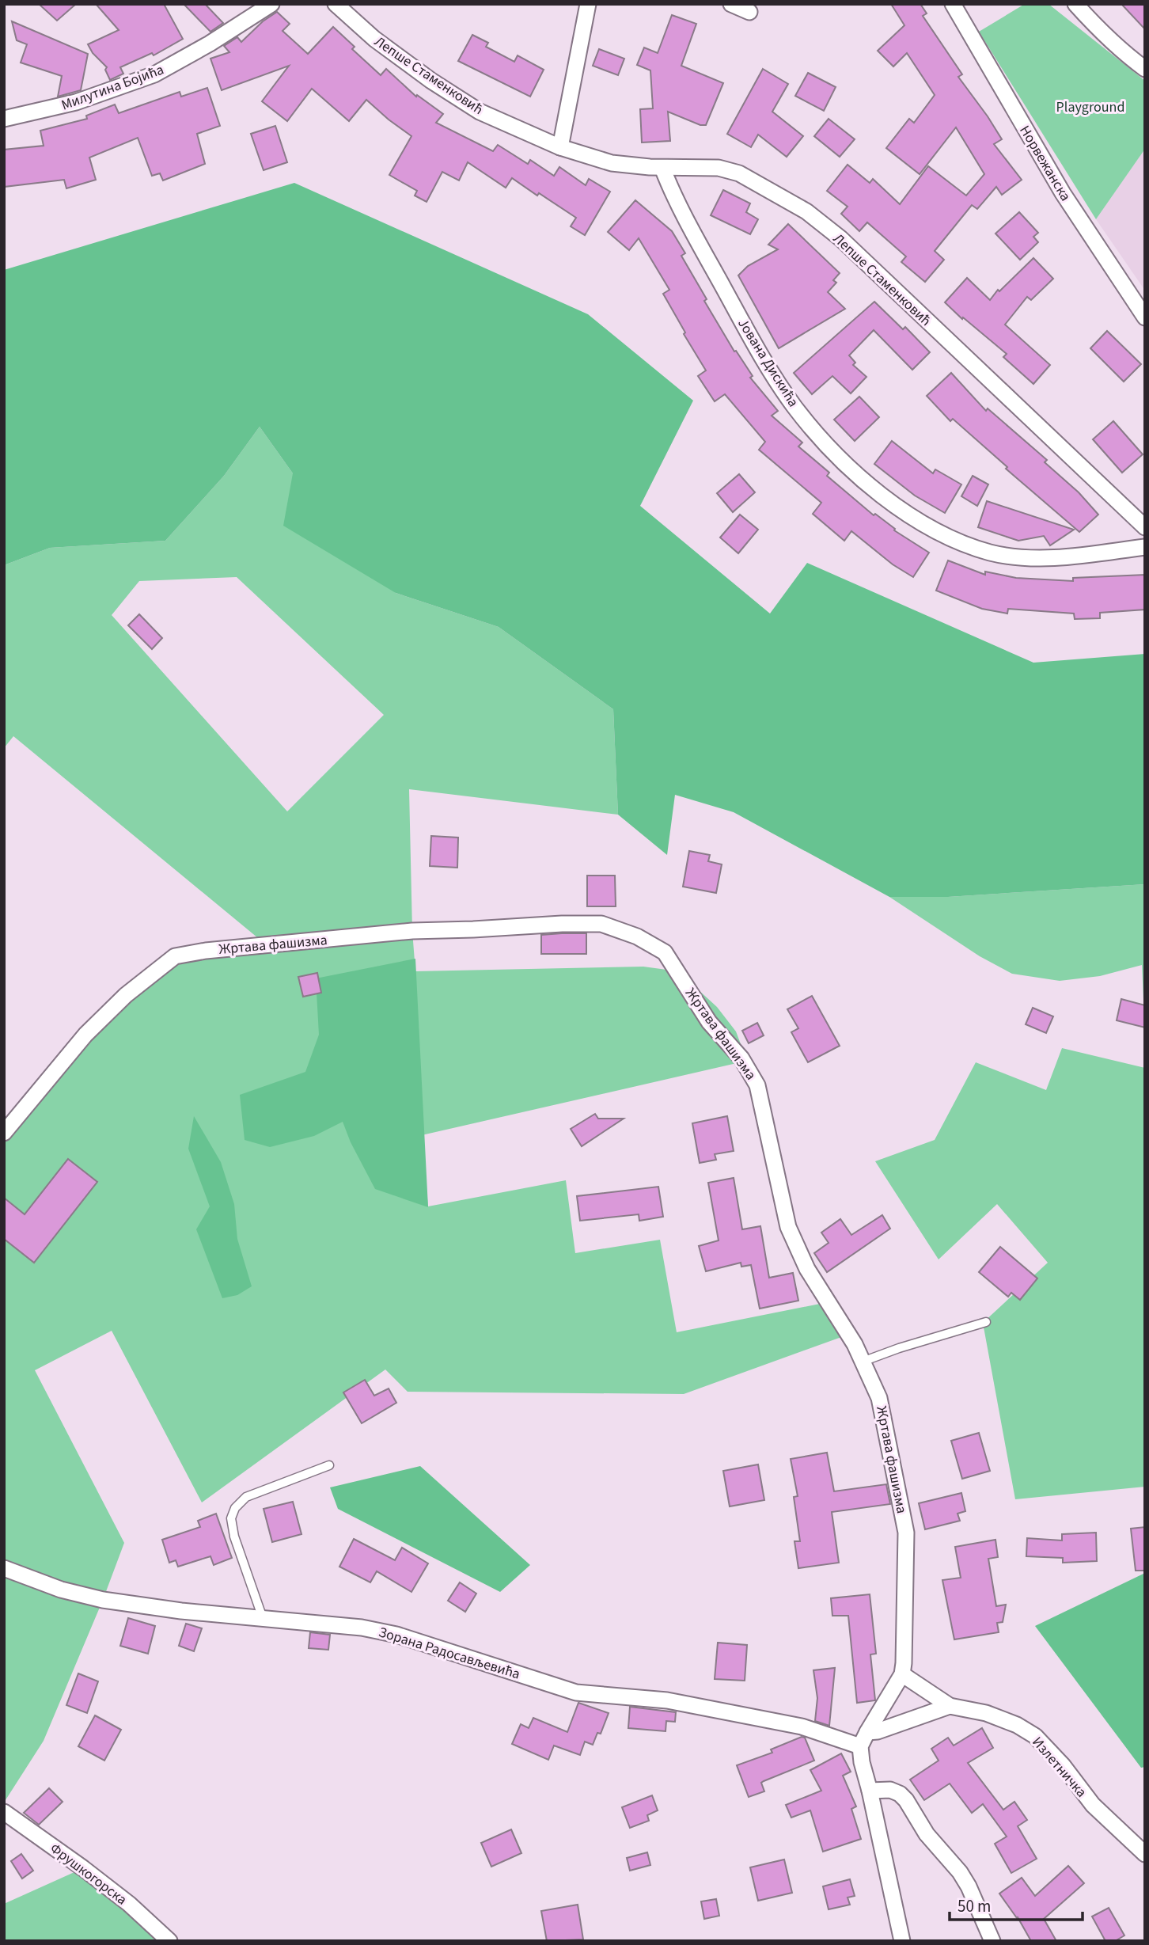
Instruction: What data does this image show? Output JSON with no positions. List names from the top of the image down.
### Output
{
  "streets": {
    "street": [
      "Лепше Стаменковић",
      "Милутина Бојића",
      "Норвежанска",
      "Јована Дискића",
      "Жртава фашизма",
      "Зорана Радосављевића",
      "Излетничка",
      "Фрушкогорска"
    ]
  },
  "crossings": [
    ["Лепше Стаменковић", "Јована Дискића"],
    ["Жртава фашизма", "Зорана Радосављевића"],
    ["Жртава фашизма", "Излетничка"]
  ],
  "parks": ["Playground"],
  "scale_bar": "50 m"
}
